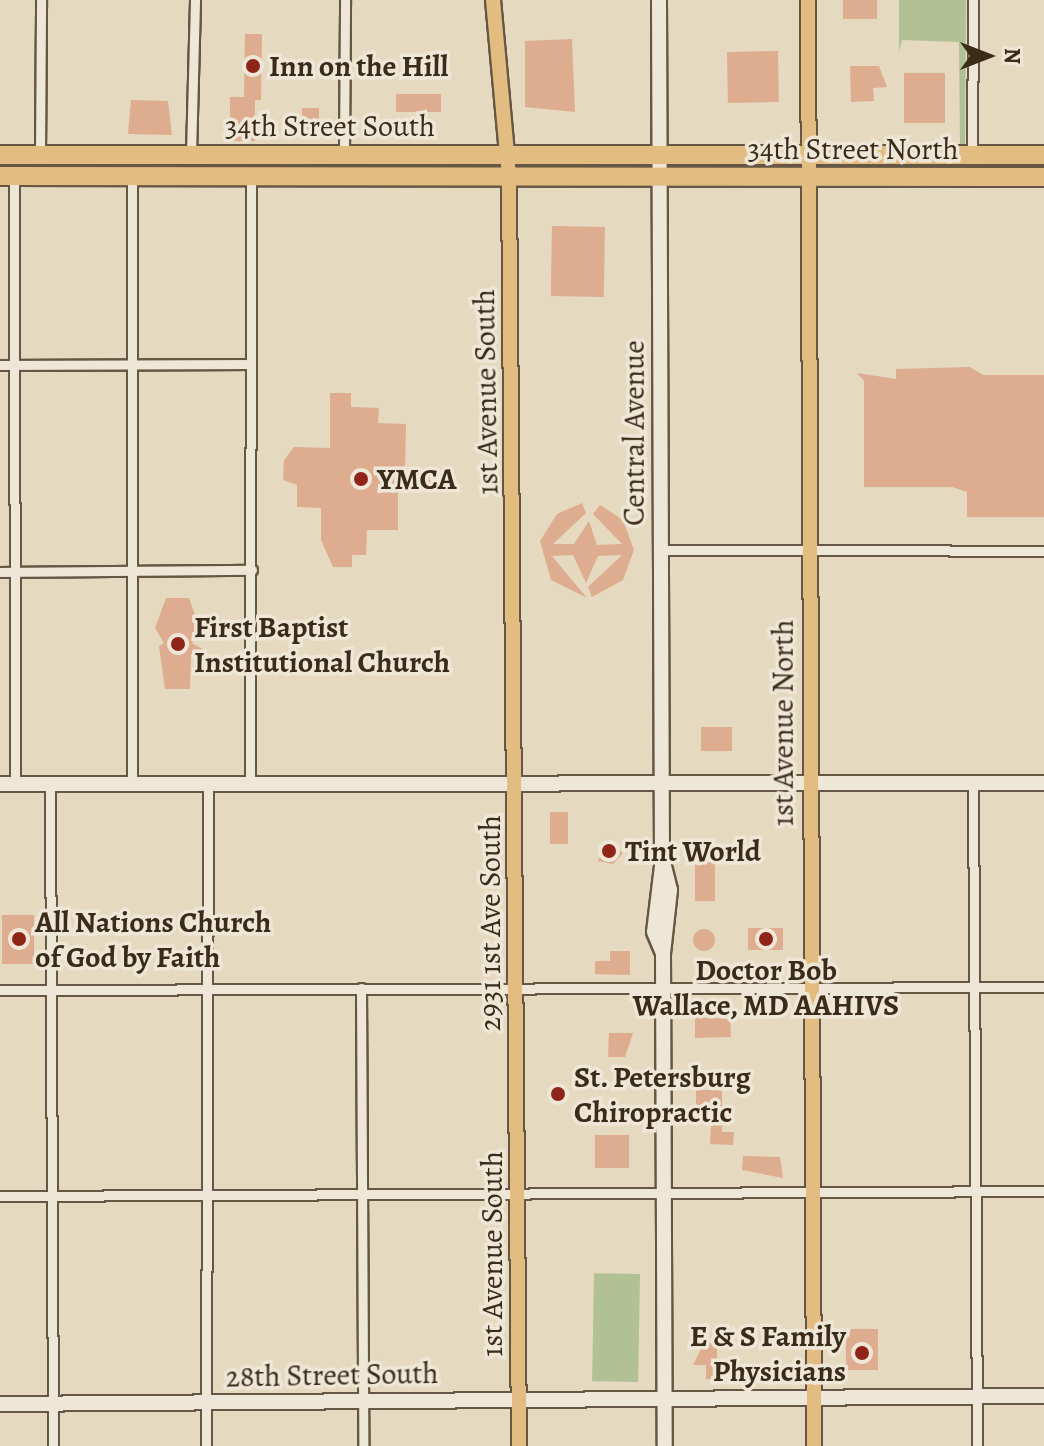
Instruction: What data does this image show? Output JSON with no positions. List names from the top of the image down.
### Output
{
  "streets": {
    "highway": ["34th Street South", "34th Street North"],
    "main road": ["1st Avenue South", "1st Avenue North", "2931 1st Ave South"],
    "street": ["Central Avenue", "28th Street South"]
  },
  "crossings": [
    ["34th Street South", "34th Street North"],
    ["34th Street South", "1st Avenue South"],
    ["34th Street South", "Central Avenue"],
    ["34th Street North", "Central Avenue"],
    ["34th Street North", "1st Avenue North"],
    ["1st Avenue South", "2931 1st Ave South"],
    ["1st Avenue South", "28th Street South"],
    ["Central Avenue", "28th Street South"],
    ["1st Avenue North", "28th Street South"]
  ],
  "places": [
    "Inn on the Hill",
    "YMCA",
    "First Baptist Institutional Church",
    "Tint World",
    "All Nations Church of God by Faith",
    "Doctor Bob Wallace, MD AAHIVS",
    "St. Petersburg Chiropractic",
    "E & S Family Physicians"
  ],
  "north": "right"
}
